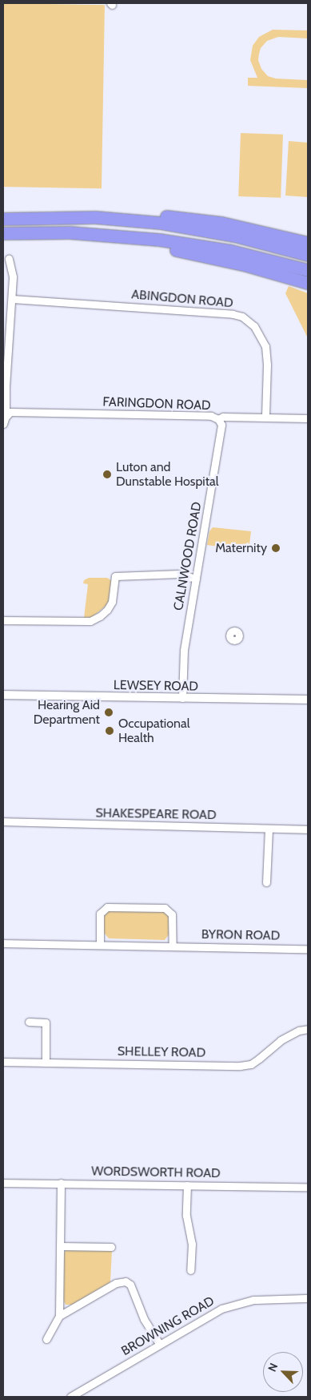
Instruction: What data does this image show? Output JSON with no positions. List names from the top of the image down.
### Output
{
  "streets": {
    "street": [
      "ABINGDON ROAD",
      "FARINGDON ROAD",
      "CALNWOOD ROAD",
      "LEWSEY ROAD",
      "SHAKESPEARE ROAD",
      "BYRON ROAD",
      "SHELLEY ROAD",
      "WORDSWORTH ROAD",
      "BROWNING ROAD"
    ]
  },
  "crossings": [
    ["ABINGDON ROAD", "FARINGDON ROAD"],
    ["FARINGDON ROAD", "CALNWOOD ROAD"],
    ["CALNWOOD ROAD", "LEWSEY ROAD"]
  ],
  "places": [
    "Luton and Dunstable Hospital",
    "Maternity",
    "Hearing Aid Department",
    "Occupational Health"
  ],
  "north": "top left"
}
